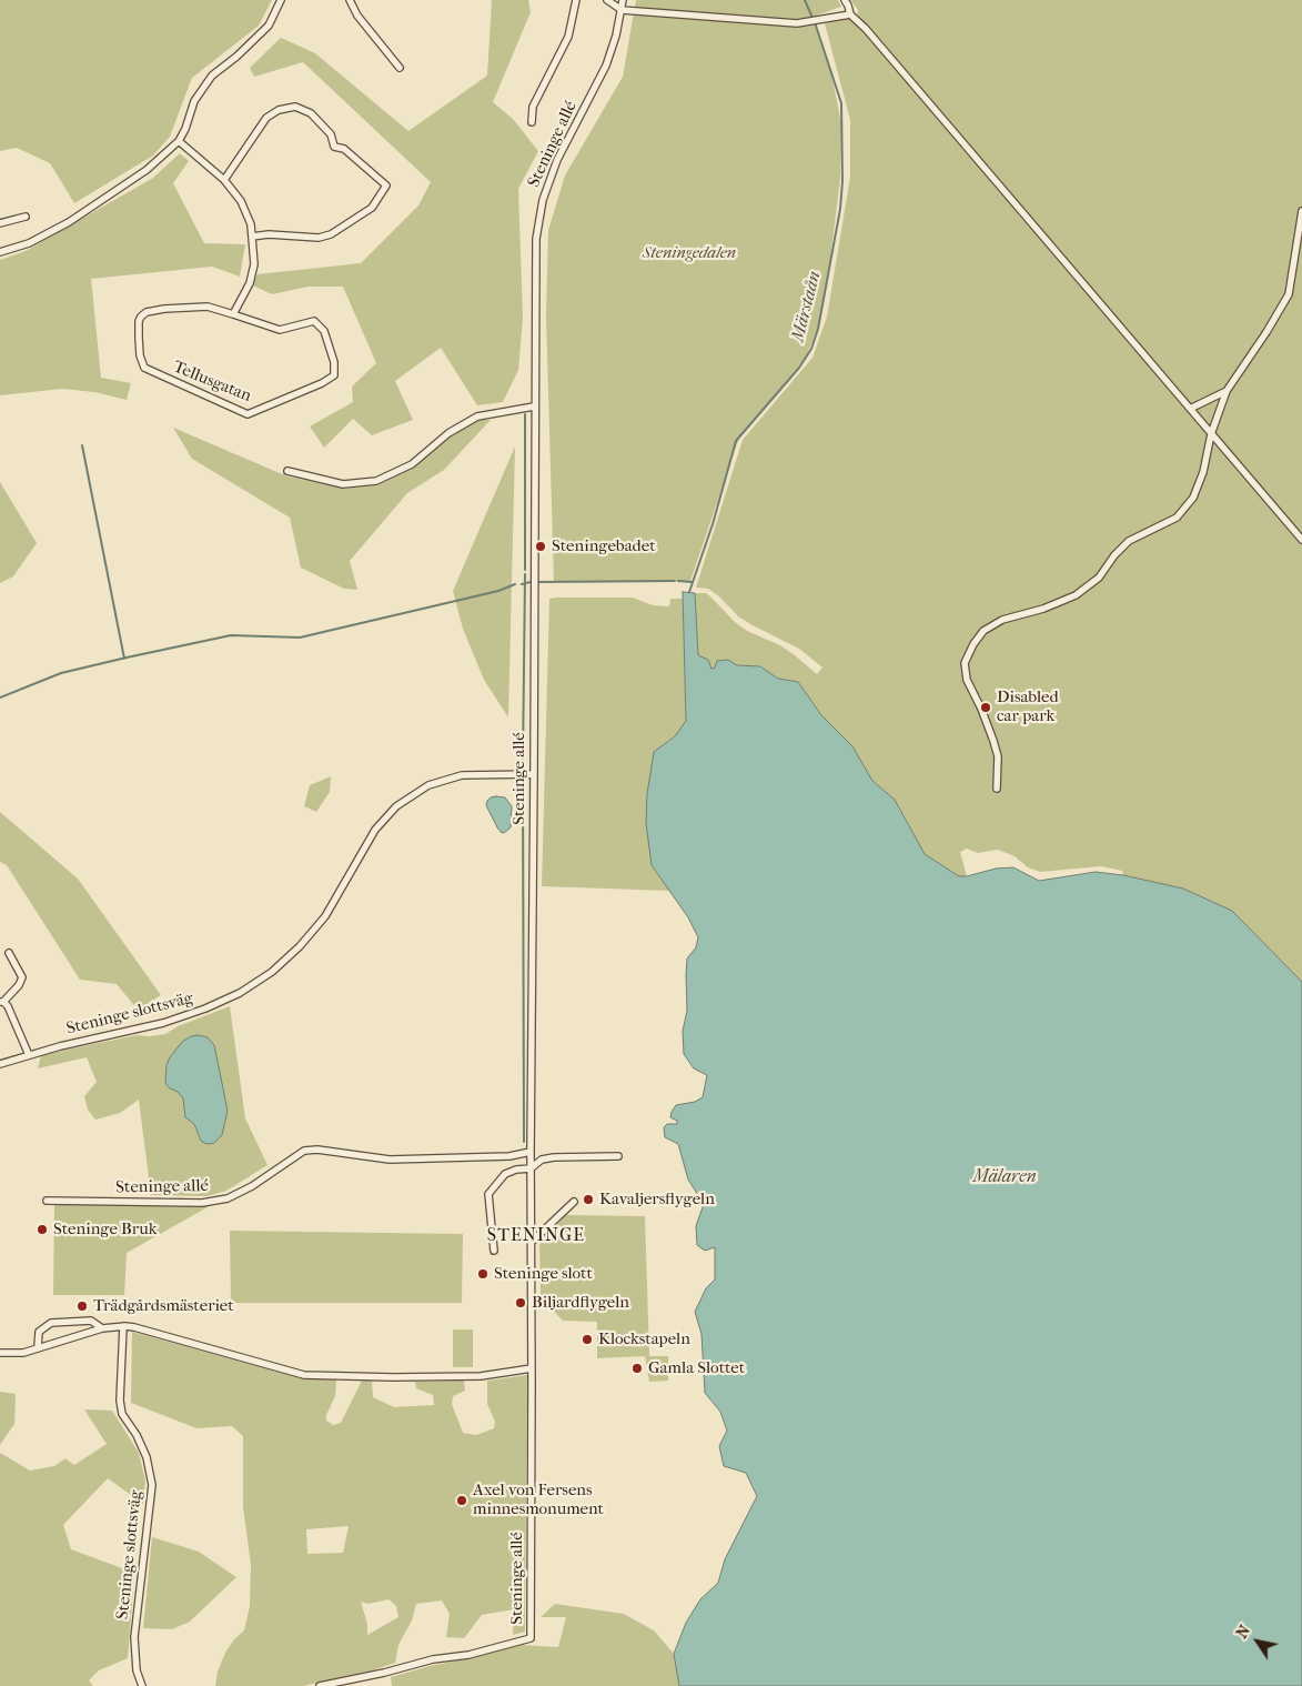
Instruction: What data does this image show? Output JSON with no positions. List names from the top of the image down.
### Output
{
  "streets": {
    "street": ["Steninge allé", "Tellusgatan", "Steninge slottsväg"]
  },
  "crossings": [
    ["Steninge allé", "Steninge slottsväg"]
  ],
  "districts": ["STENINGE"],
  "water": ["Märstaån", "Mälaren"],
  "parks": ["Steningedalen"],
  "places": [
    "Steningebadet",
    "Disabled car park",
    "Kavaljersflygeln",
    "Steninge Bruk",
    "Steninge slott",
    "Biljardflygeln",
    "Trädgårdsmästeriet",
    "Klockstapeln",
    "Gamla Slottet",
    "Axel von Fersens minnesmonument"
  ],
  "north": "top left"
}
